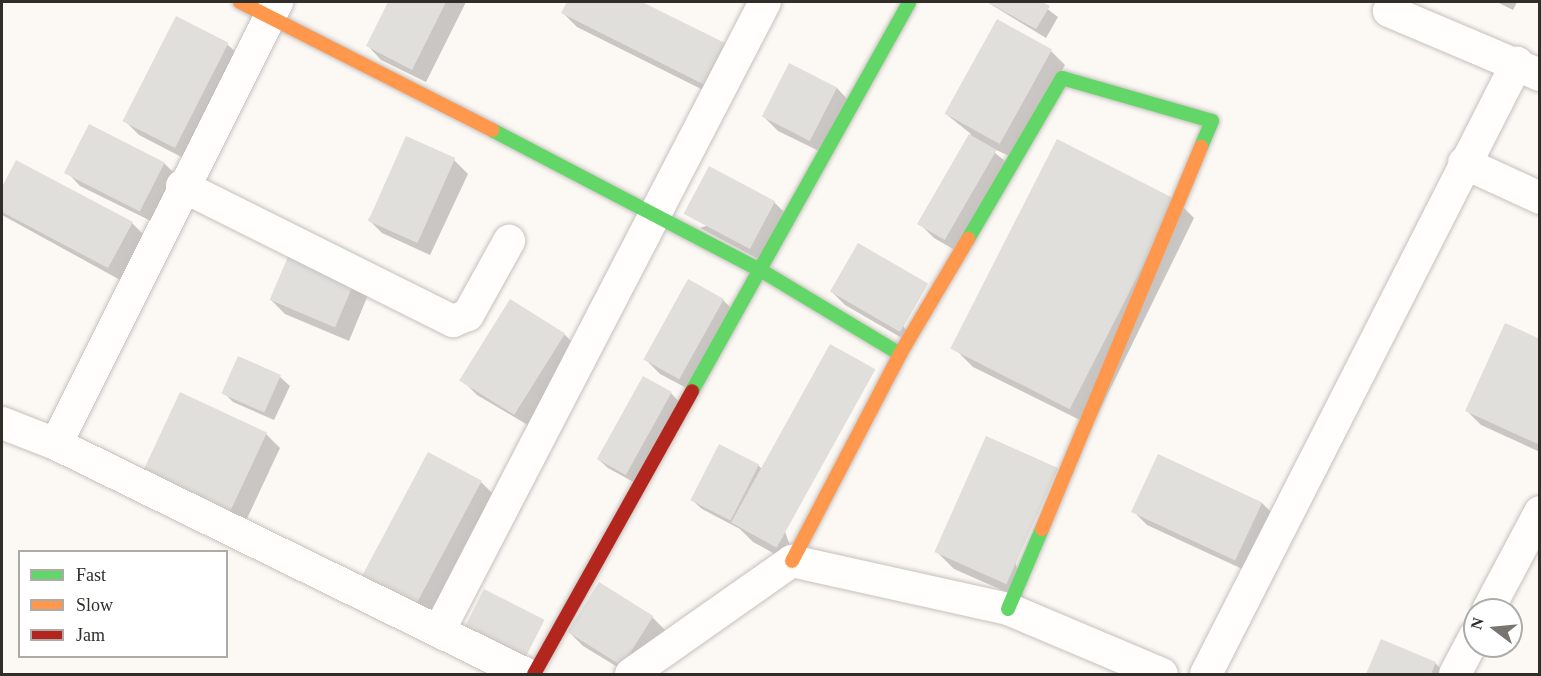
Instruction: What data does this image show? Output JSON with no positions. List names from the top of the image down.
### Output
{
  "legend": ["Fast", "Slow", "Jam"],
  "north": "left"
}
